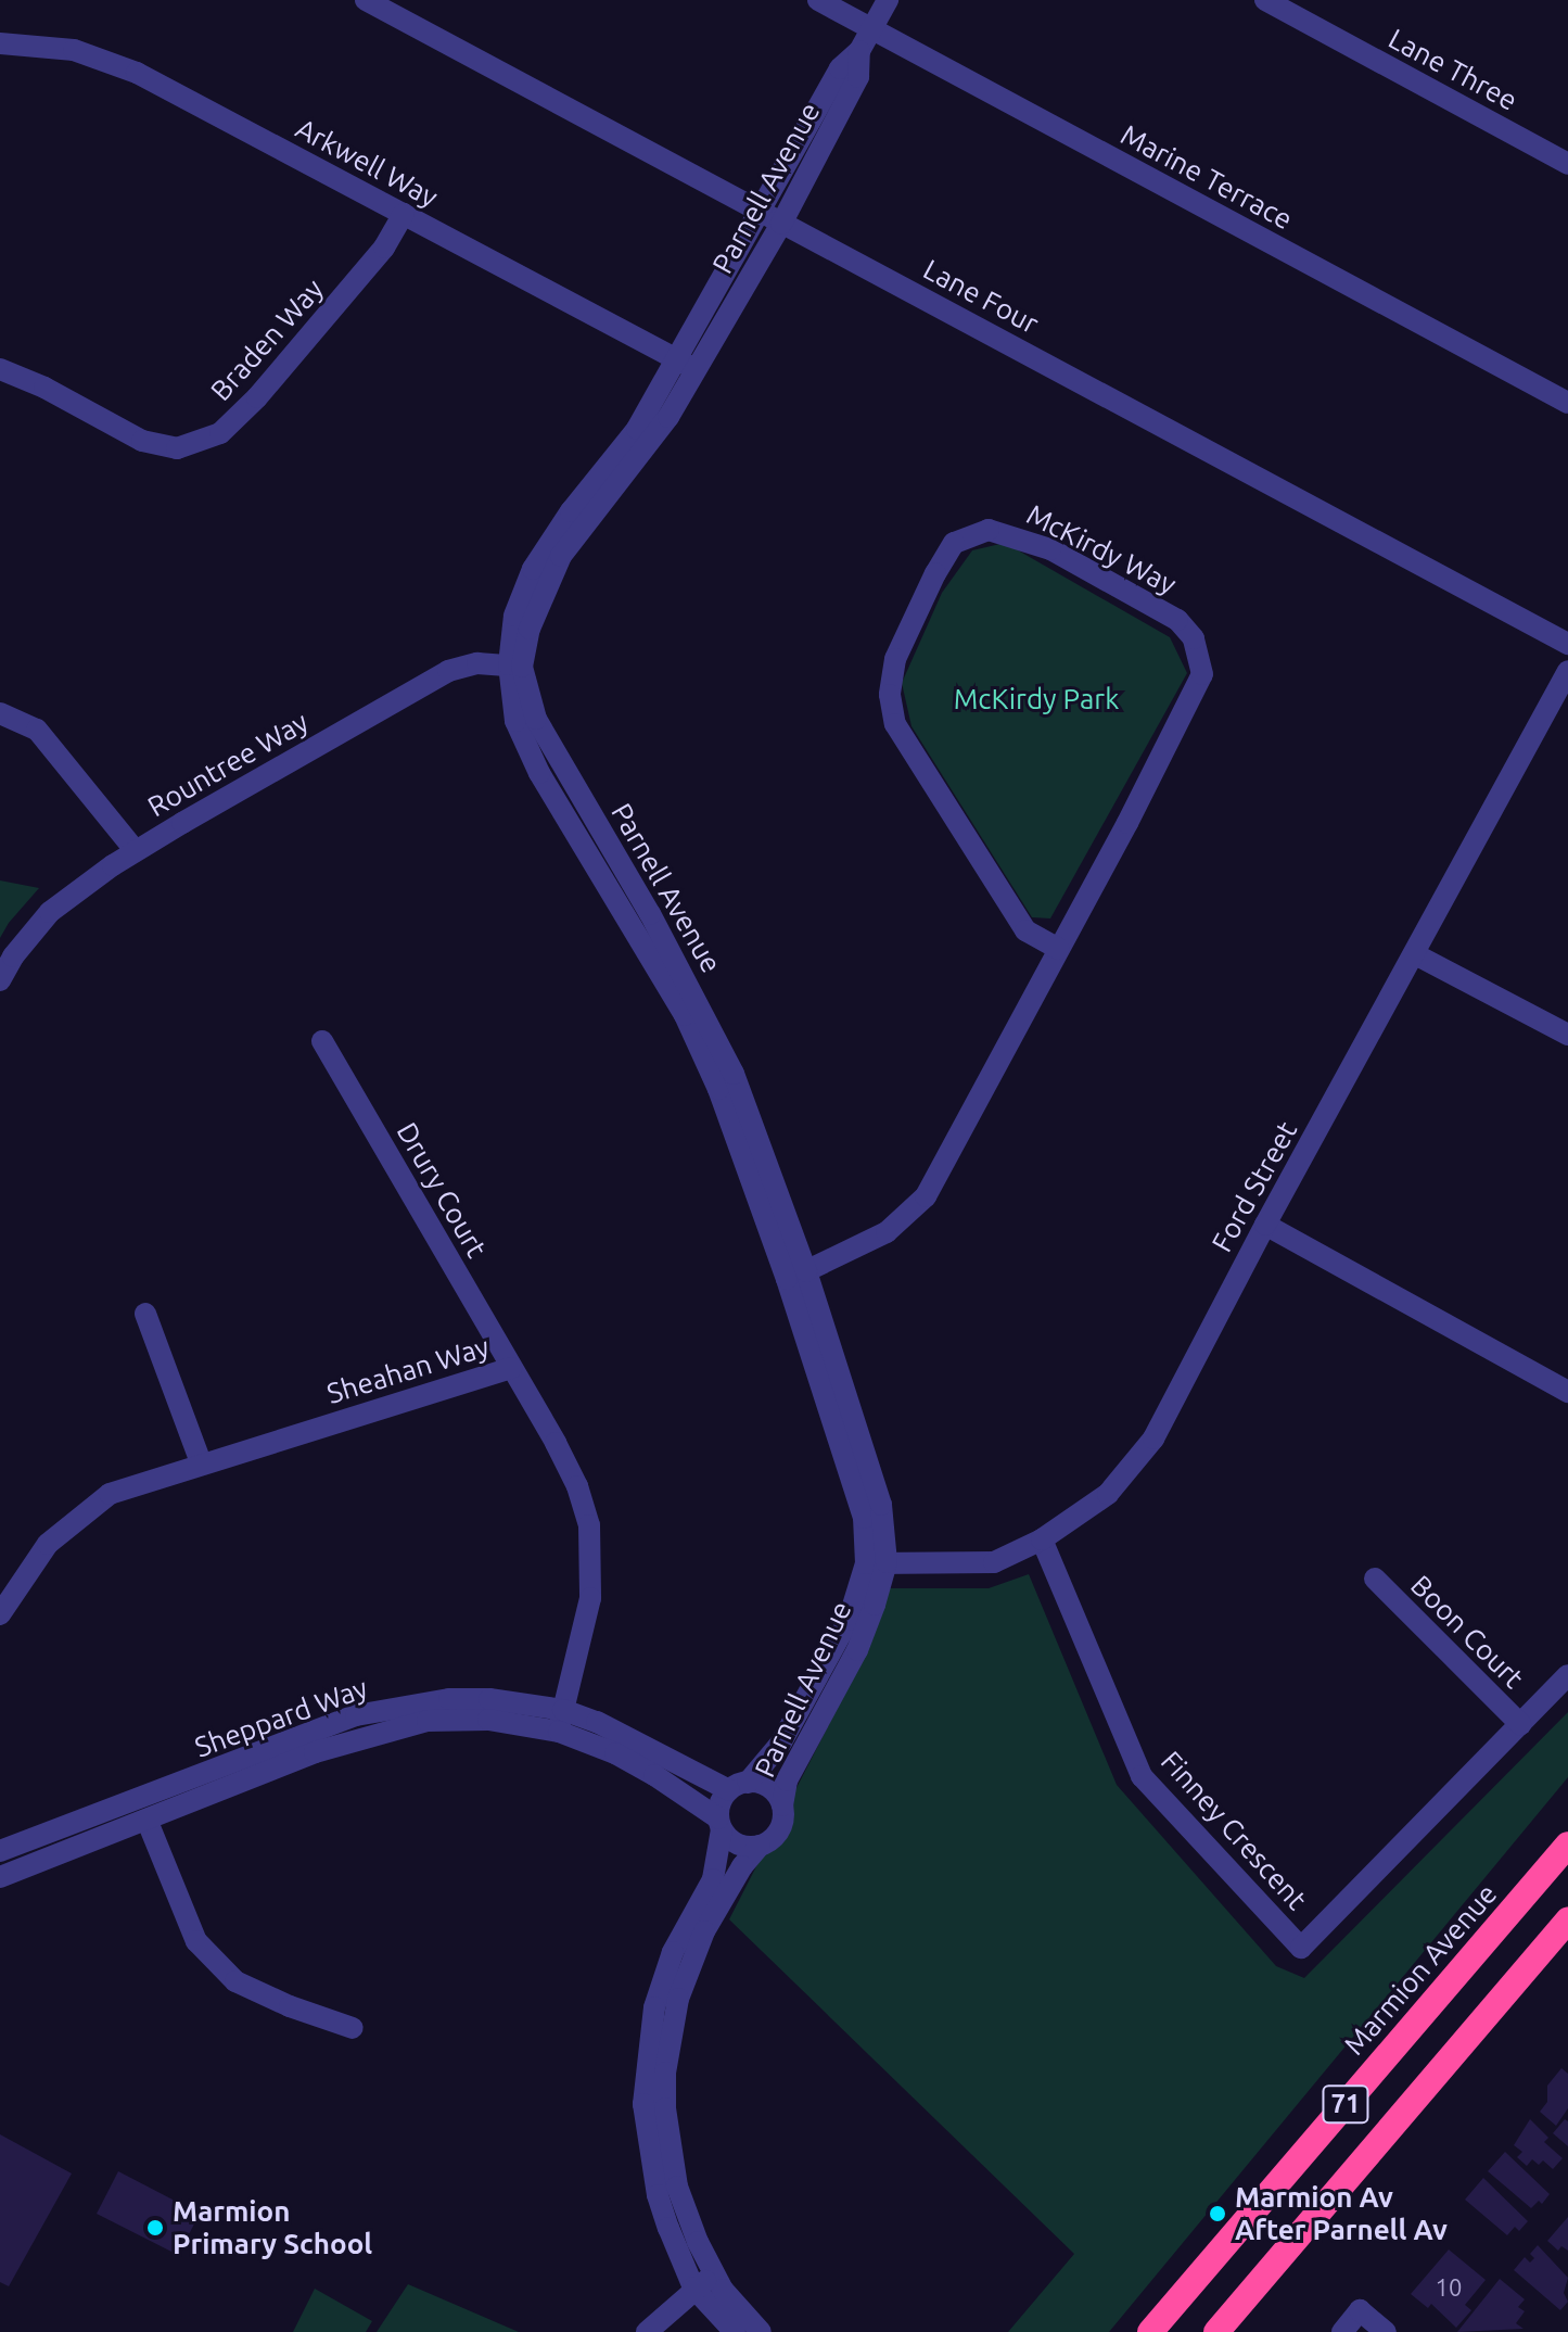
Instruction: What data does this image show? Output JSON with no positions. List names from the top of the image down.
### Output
{
  "streets": {
    "highway": ["Marmion Avenue", "71"],
    "street": [
      "Lane Three",
      "Arkwell Way",
      "Marine Terrace",
      "Parnell Avenue",
      "Lane Four",
      "Braden Way",
      "McKirdy Way",
      "Rountree Way",
      "Ford Street",
      "Drury Court",
      "Sheahan Way",
      "Boon Court",
      "Sheppard Way",
      "Finney Crescent"
    ]
  },
  "crossings": [
    ["Arkwell Way", "Parnell Avenue"],
    ["Arkwell Way", "Braden Way"],
    ["Marine Terrace", "Parnell Avenue"],
    ["Parnell Avenue", "Lane Four"],
    ["Parnell Avenue", "McKirdy Way"],
    ["Parnell Avenue", "Rountree Way"],
    ["Parnell Avenue", "Ford Street"],
    ["Parnell Avenue", "Sheppard Way"],
    ["Ford Street", "Finney Crescent"],
    ["Drury Court", "Sheahan Way"],
    ["Sheahan Way", "Sheppard Way"],
    ["Boon Court", "Finney Crescent"]
  ],
  "parks": ["McKirdy Park"],
  "places": ["Marmion Av After Parnell Av", "Marmion Primary School"],
  "house_numbers": ["10"]
}
